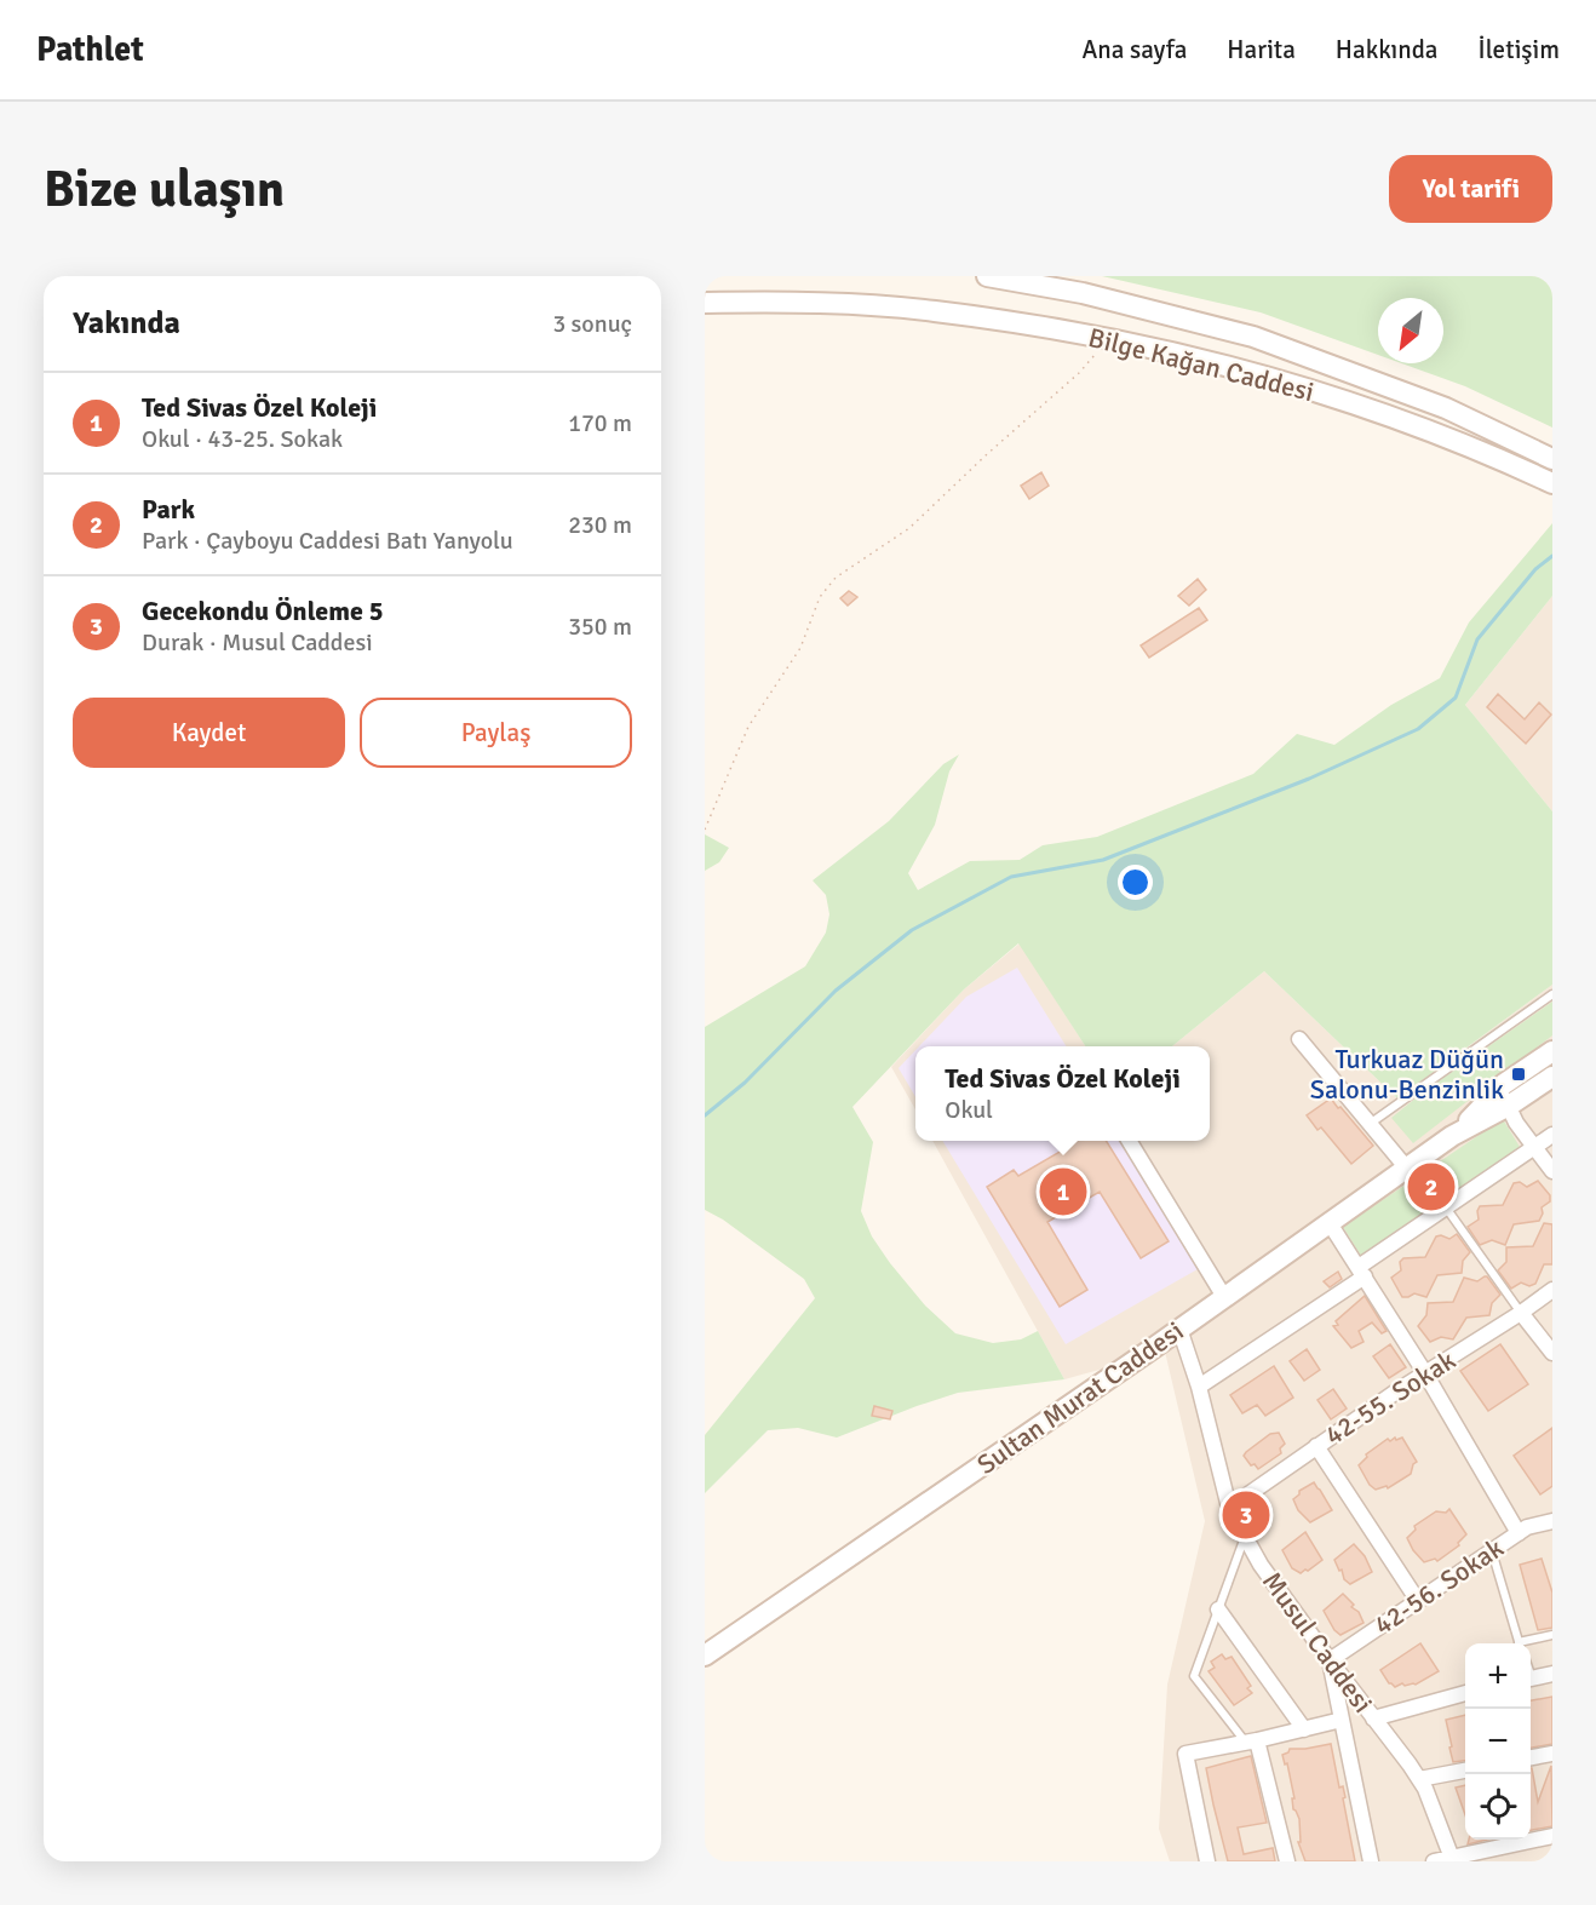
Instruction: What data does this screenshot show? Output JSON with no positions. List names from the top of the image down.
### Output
{
  "streets": {
    "main road": ["Bilge Kağan Caddesi", "Sultan Murat Caddesi"],
    "street": ["42-55. Sokak", "42-56. Sokak", "Musul Caddesi"]
  },
  "crossings": [
    ["Sultan Murat Caddesi", "Musul Caddesi"],
    ["42-55. Sokak", "Musul Caddesi"],
    ["42-56. Sokak", "Musul Caddesi"]
  ],
  "places": {
    "transit": ["Turkuaz Düğün Salonu-Benzinlik"]
  },
  "north": "bottom left",
  "page": {
    "header": "Pathlet",
    "nav": [
      "Ana sayfa",
      "Harita",
      "Hakkında",
      "İletişim"
    ],
    "buttons": [
      "Yol tarifi",
      ["Kaydet", "Paylaş"]
    ],
    "title": "Bize ulaşın",
    "heading": ["Yakında", "3 sonuç"],
    "list": [
      {
        "mark": "1",
        "name": "Ted Sivas Özel Koleji",
        "note": "Okul · 43-25. Sokak",
        "value": "170 m"
      },
      {
        "mark": "2",
        "name": "Park",
        "note": "Park · Çayboyu Caddesi Batı Yanyolu",
        "value": "230 m"
      },
      {
        "mark": "3",
        "name": "Gecekondu Önleme 5",
        "note": "Durak · Musul Caddesi",
        "value": "350 m"
      }
    ],
    "popup": ["Ted Sivas Özel Koleji", "Okul"],
    "pins": ["2", "1", "3"],
    "map_buttons": ["+", "−"]
  }
}
